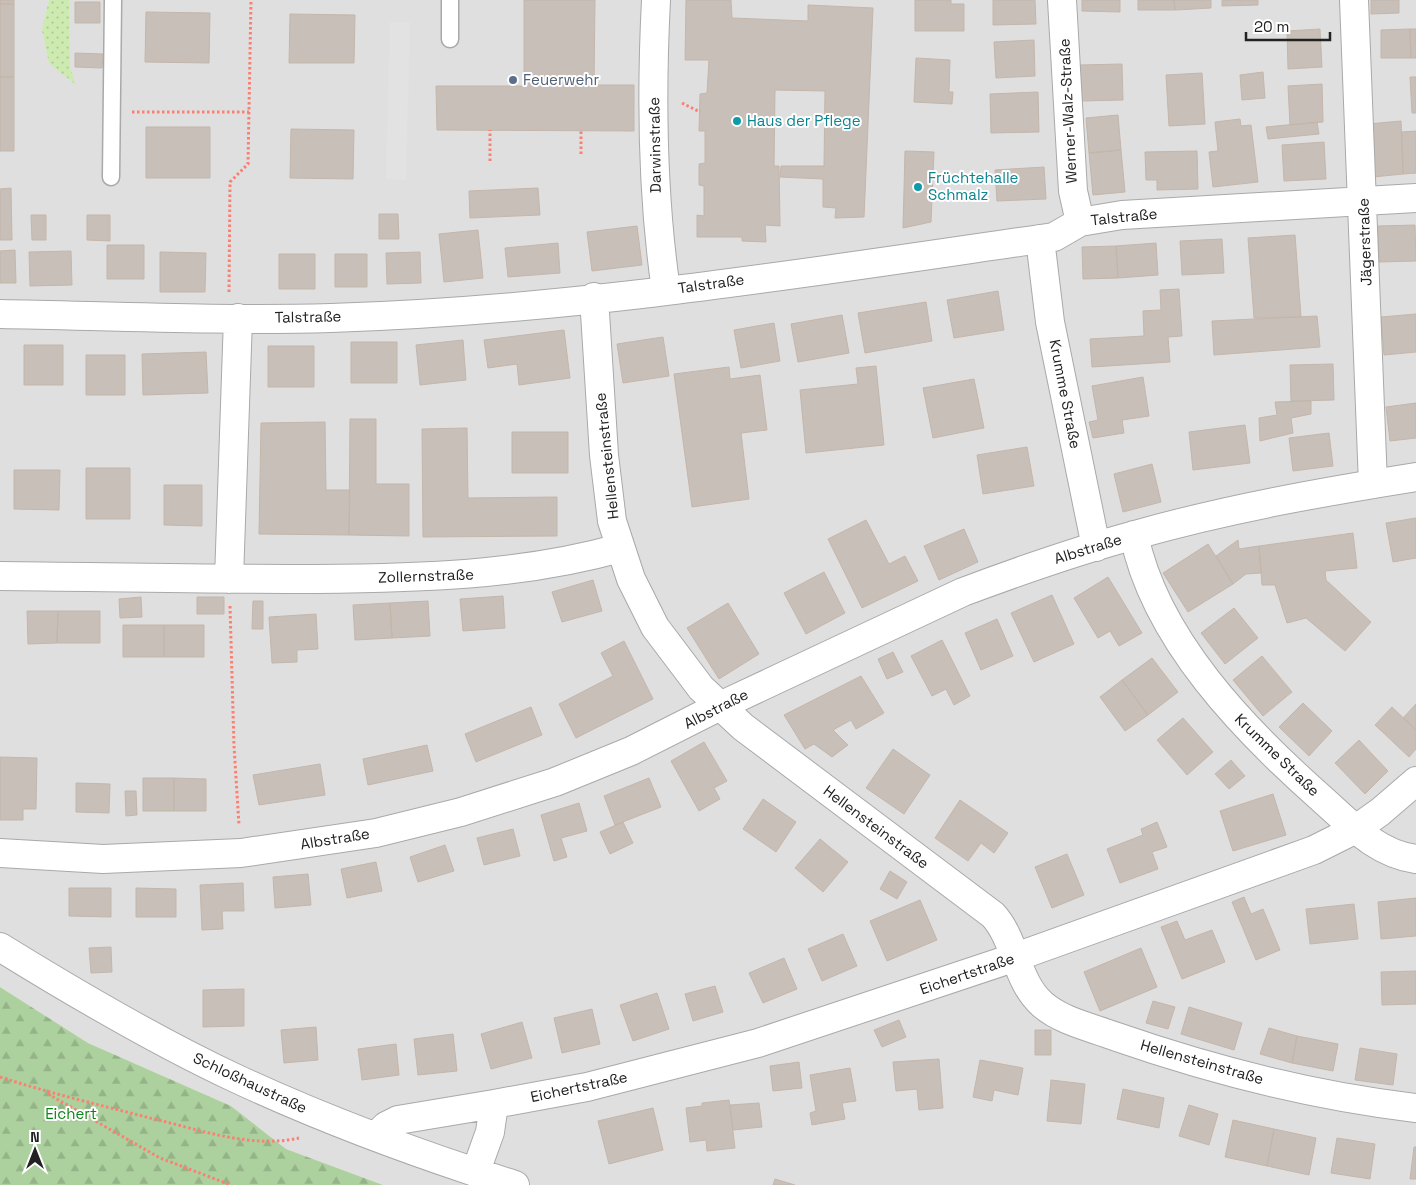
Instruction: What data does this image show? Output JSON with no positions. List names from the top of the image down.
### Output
{
  "streets": {
    "street": [
      "Werner-Walz-Straße",
      "Darwinstraße",
      "Talstraße",
      "Jägerstraße",
      "Krumme Straße",
      "Hellensteinstraße",
      "Albstraße",
      "Zollernstraße",
      "Eichertstraße",
      "Schloßhaustraße"
    ]
  },
  "crossings": [
    ["Werner-Walz-Straße", "Talstraße"],
    ["Darwinstraße", "Talstraße"],
    ["Talstraße", "Jägerstraße"],
    ["Talstraße", "Krumme Straße"],
    ["Talstraße", "Hellensteinstraße"],
    ["Jägerstraße", "Albstraße"],
    ["Krumme Straße", "Albstraße"],
    ["Krumme Straße", "Eichertstraße"],
    ["Hellensteinstraße", "Albstraße"],
    ["Hellensteinstraße", "Zollernstraße"],
    ["Hellensteinstraße", "Eichertstraße"],
    ["Eichertstraße", "Schloßhaustraße"]
  ],
  "parks": ["Eichert"],
  "places": ["Feuerwehr", "Haus der Pflege", "Früchtehalle Schmalz"],
  "scale_bar": "20 m",
  "north": "top"
}
